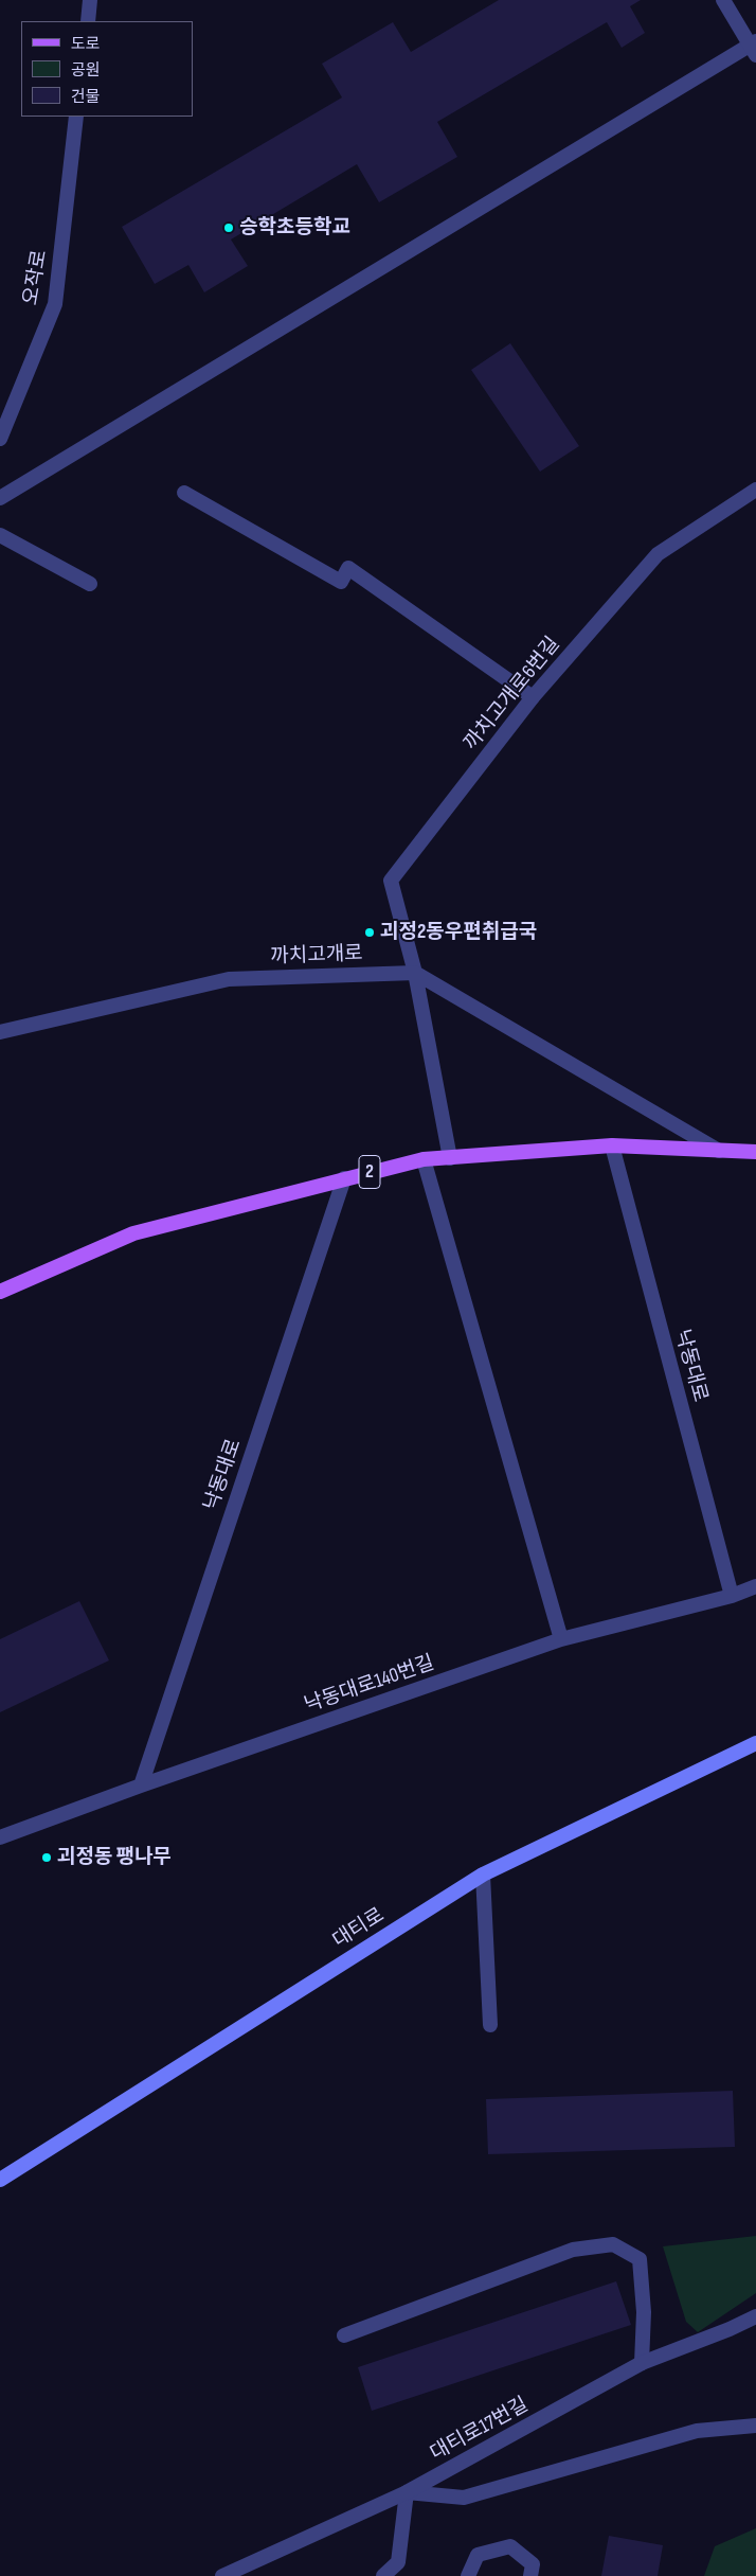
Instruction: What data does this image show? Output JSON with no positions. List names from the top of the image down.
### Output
{
  "streets": {
    "main road": ["2", "대티로"],
    "street": [
      "오작로",
      "까치고개로6번길",
      "까치고개로",
      "낙동대로",
      "낙동대로140번길",
      "대티로17번길"
    ]
  },
  "crossings": [
    ["까치고개로6번길", "까치고개로"],
    ["2", "낙동대로"],
    ["낙동대로", "낙동대로140번길"]
  ],
  "places": ["승학초등학교", "괴정2동우편취급국", "괴정동 팽나무"],
  "legend": ["도로", "공원", "건물"]
}
